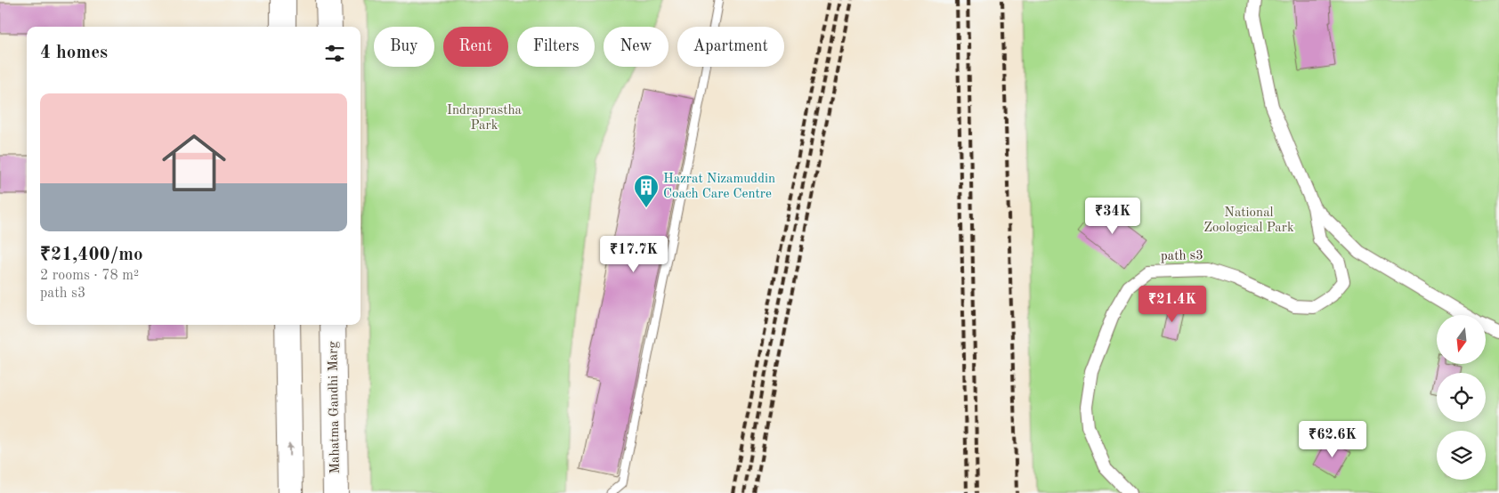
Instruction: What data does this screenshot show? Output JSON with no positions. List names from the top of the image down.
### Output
{
  "streets": {
    "highway": ["Mahatma Gandhi Marg"],
    "street": ["path s3"]
  },
  "parks": ["Indraprastha Park", "National Zoological Park"],
  "places": {
    "building": ["Hazrat Nizamuddin Coach Care Centre"]
  },
  "north": "bottom",
  "page": {
    "chip": [
      "Buy",
      "Rent",
      "Filters",
      "New",
      "Apartment"
    ],
    "heading": "4 homes",
    "list": [
      {
        "name": "₹21,400/mo",
        "note": "2 rooms · 78 m² · path s3"
      }
    ],
    "price": [
      "₹34K",
      "₹17.7K",
      "₹21.4K",
      "₹62.6K"
    ]
  }
}
